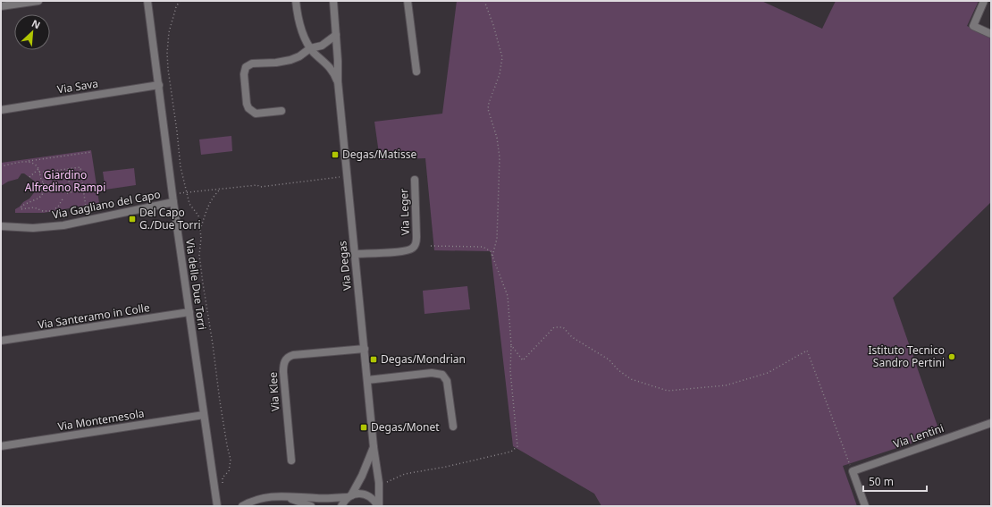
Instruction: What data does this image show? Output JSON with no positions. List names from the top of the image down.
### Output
{
  "streets": {
    "street": [
      "Via Sava",
      "Via Gagliano del Capo",
      "Via Leger",
      "Via Degas",
      "Via delle Due Torri",
      "Via Santeramo in Colle",
      "Via Klee",
      "Via Montemesola",
      "Via Lentini"
    ]
  },
  "crossings": [
    ["Via Sava", "Via delle Due Torri"],
    ["Via Gagliano del Capo", "Via delle Due Torri"],
    ["Via Leger", "Via Degas"],
    ["Via Degas", "Via Klee"],
    ["Via delle Due Torri", "Via Santeramo in Colle"],
    ["Via delle Due Torri", "Via Montemesola"]
  ],
  "parks": ["Giardino Alfredino Rampi"],
  "places": {
    "transit": [
      "Degas/Matisse",
      "Del Capo G./Due Torri",
      "Degas/Mondrian",
      "Degas/Monet"
    ],
    "other": ["Istituto Tecnico Sandro Pertini"]
  },
  "scale_bar": "50 m",
  "north": "top right"
}
